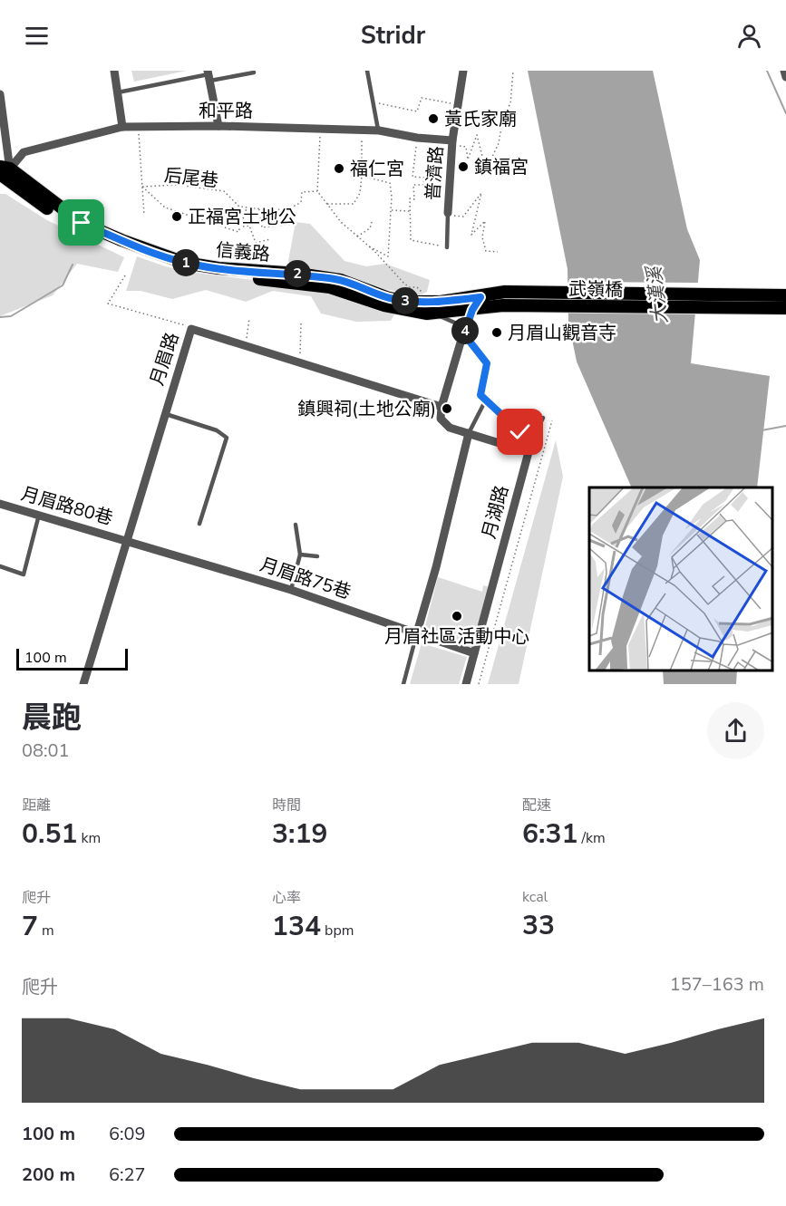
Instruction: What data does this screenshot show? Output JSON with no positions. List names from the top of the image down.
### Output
{
  "streets": {
    "main road": ["信義路", "武嶺橋"],
    "street": [
      "和平路",
      "普濟路",
      "月眉路",
      "月眉路80巷",
      "月湖路",
      "月眉路75巷"
    ],
    "path": ["后尾巷"]
  },
  "crossings": [
    ["和平路", "普濟路"],
    ["和平路", "信義路"],
    ["信義路", "武嶺橋"],
    ["月眉路", "月眉路80巷"],
    ["月眉路", "月眉路75巷"],
    ["月眉路80巷", "月眉路75巷"],
    ["月湖路", "月眉路75巷"]
  ],
  "water": ["大漢溪"],
  "places": [
    "黃氏家廟",
    "鎮福宮",
    "福仁宮",
    "正福宮土地公",
    "月眉山觀音寺",
    "鎮興祠(土地公廟)",
    "月眉社區活動中心"
  ],
  "scale_bar": "100 m",
  "page": {
    "header": "Stridr",
    "pins": [
      "1",
      "2",
      "3",
      "4"
    ],
    "scale": "100 m",
    "heading": ["晨跑", "08:01"],
    "stats": [
      ["距離", "0.51 km"],
      ["時間", "3:19"],
      ["配速", "6:31 /km"],
      ["爬升", "7 m"],
      ["心率", "134 bpm"],
      ["kcal", "33"]
    ],
    "chart": ["爬升", "157–163 m"],
    "list": [
      {
        "name": "100 m",
        "note": "6:09"
      },
      {
        "name": "200 m",
        "note": "6:27"
      }
    ]
  }
}
